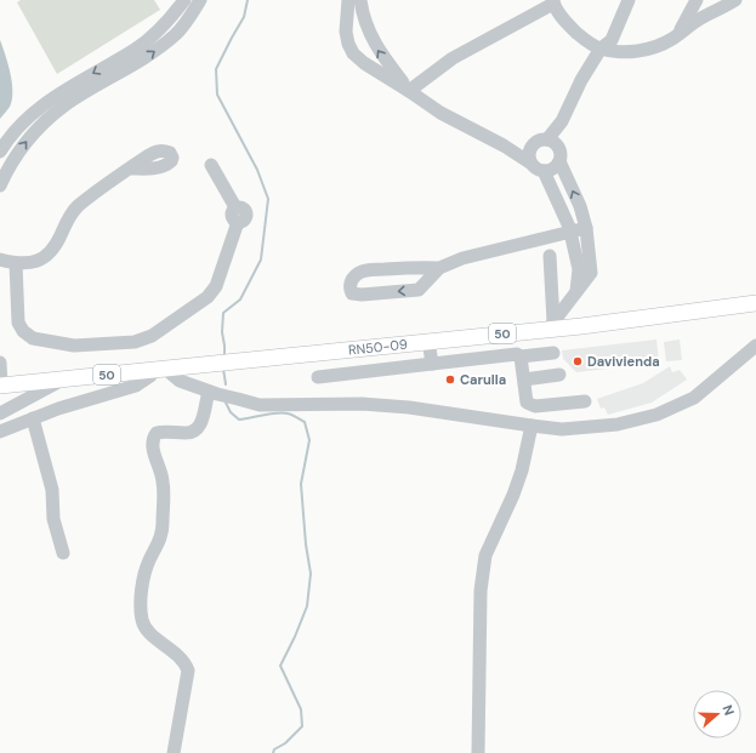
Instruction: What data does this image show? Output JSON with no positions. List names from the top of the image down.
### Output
{
  "streets": {
    "main road": ["50", "RN50-09"]
  },
  "places": ["Davivienda", "Carulla"],
  "north": "right"
}
